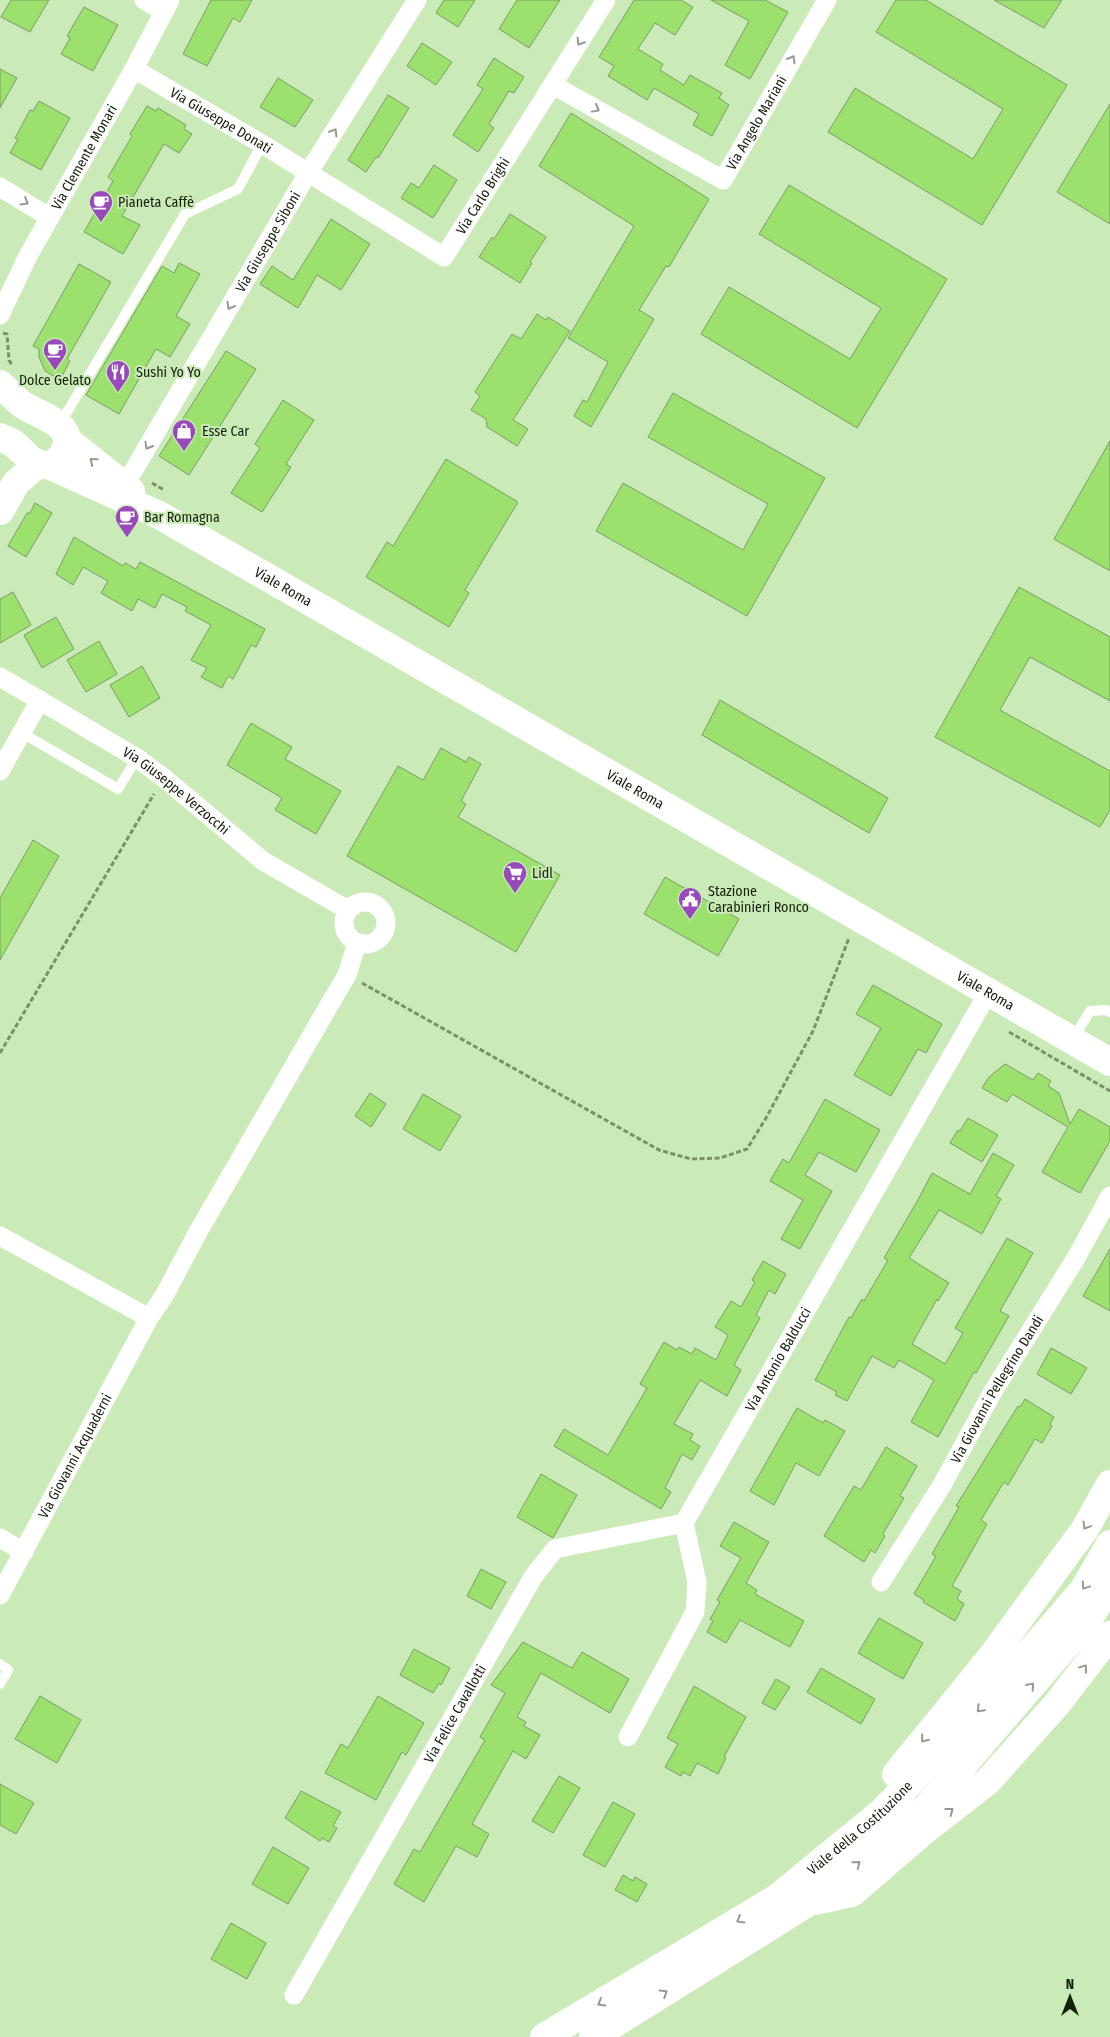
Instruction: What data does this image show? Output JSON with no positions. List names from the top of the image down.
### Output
{
  "streets": {
    "main road": ["Viale Roma", "Viale della Costituzione"],
    "street": [
      "Via Giuseppe Donati",
      "Via Angelo Mariani",
      "Via Clemente Monari",
      "Via Carlo Brighi",
      "Via Giuseppe Siboni",
      "Via Giuseppe Verzocchi",
      "Via Antonio Balducci",
      "Via Giovanni Pellegrino Dandi",
      "Via Giovanni Acquaderni",
      "Via Felice Cavallotti"
    ]
  },
  "crossings": [
    ["Via Giuseppe Donati", "Via Clemente Monari"],
    ["Via Giuseppe Donati", "Via Carlo Brighi"],
    ["Via Giuseppe Donati", "Via Giuseppe Siboni"],
    ["Via Angelo Mariani", "Via Carlo Brighi"],
    ["Via Carlo Brighi", "Via Giuseppe Siboni"],
    ["Via Giuseppe Siboni", "Viale Roma"],
    ["Viale Roma", "Via Antonio Balducci"],
    ["Via Giuseppe Verzocchi", "Via Giovanni Acquaderni"],
    ["Via Antonio Balducci", "Via Felice Cavallotti"]
  ],
  "places": {
    "cafe": ["Pianeta Caffè", "Dolce Gelato", "Bar Romagna"],
    "restaurant": ["Sushi Yo Yo"],
    "shop": ["Esse Car"],
    "supermarket": ["Lidl"],
    "public building": ["Stazione Carabinieri Ronco"]
  },
  "north": "top"
}
